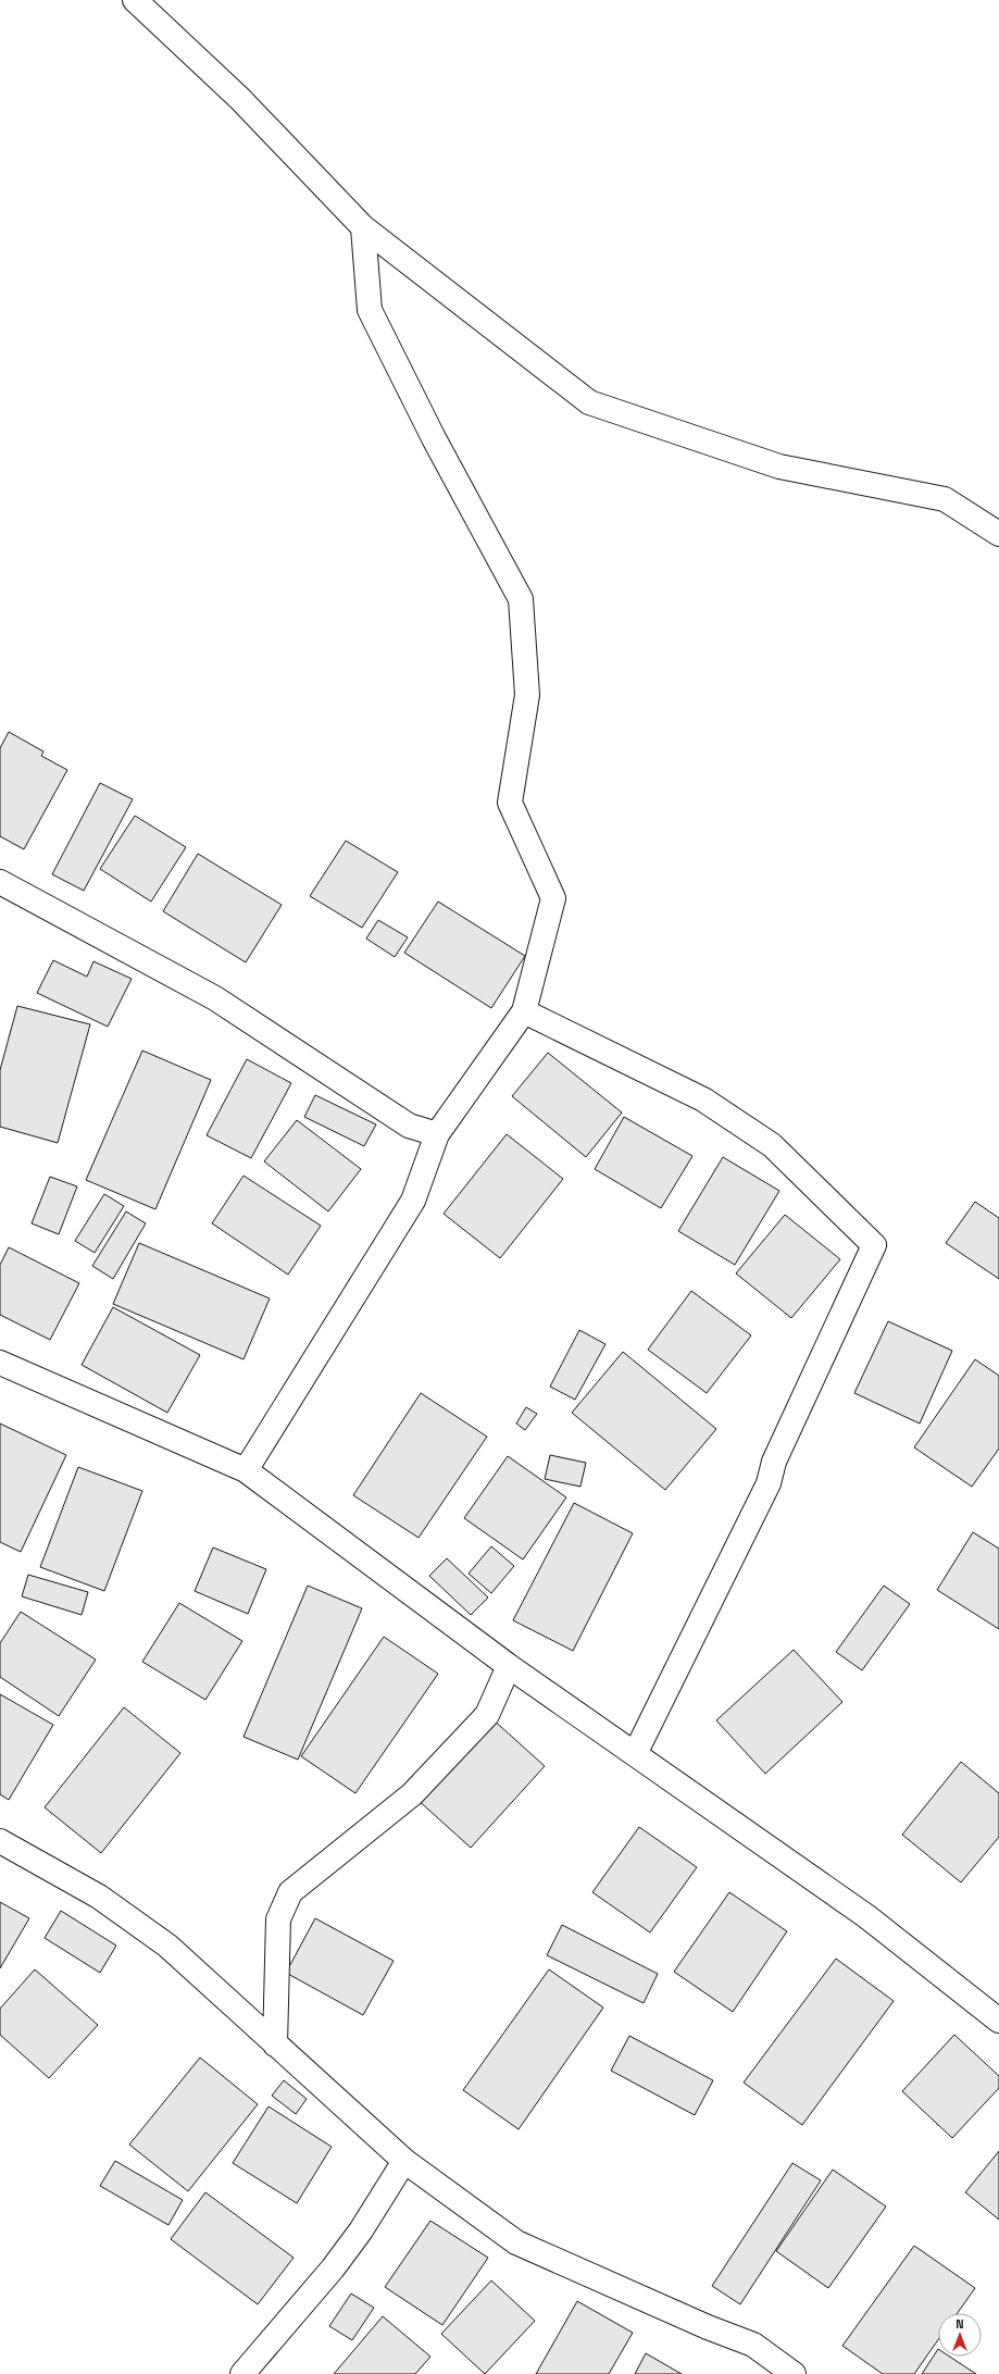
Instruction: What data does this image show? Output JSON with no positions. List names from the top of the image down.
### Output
{
  "north": "top"
}
